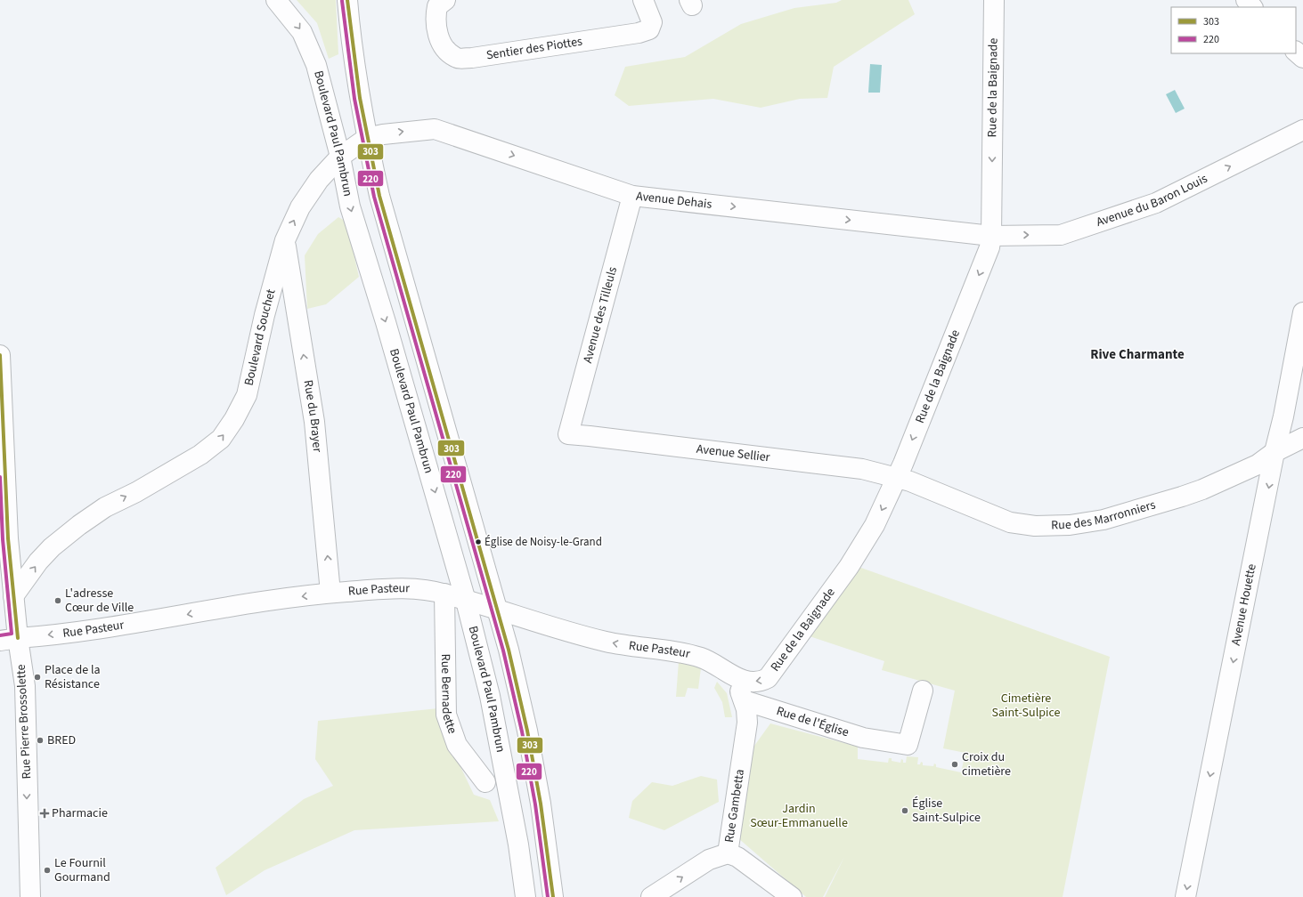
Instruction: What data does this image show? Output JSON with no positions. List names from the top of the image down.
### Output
{
  "streets": {
    "street": [
      "Sentier des Piottes",
      "Rue de la Baignade",
      "Boulevard Paul Pambrun",
      "Avenue Dehais",
      "Avenue du Baron Louis",
      "Avenue des Tilleuls",
      "Boulevard Souchet",
      "Rue du Brayer",
      "Avenue Sellier",
      "Rue des Marronniers",
      "Rue Pasteur",
      "Avenue Houette",
      "Rue Bernadette",
      "Rue Pierre Brossolette",
      "Rue de l'Église",
      "Rue Gambetta"
    ]
  },
  "crossings": [
    ["Rue de la Baignade", "Avenue Dehais"],
    ["Rue de la Baignade", "Avenue du Baron Louis"],
    ["Rue de la Baignade", "Avenue Sellier"],
    ["Rue de la Baignade", "Rue des Marronniers"],
    ["Rue de la Baignade", "Rue Pasteur"],
    ["Rue de la Baignade", "Rue Gambetta"],
    ["Boulevard Paul Pambrun", "Boulevard Souchet"],
    ["Boulevard Paul Pambrun", "Rue Pasteur"],
    ["Avenue Dehais", "Avenue du Baron Louis"],
    ["Avenue Dehais", "Avenue des Tilleuls"],
    ["Avenue Dehais", "Boulevard Souchet"],
    ["Avenue des Tilleuls", "Avenue Sellier"],
    ["Boulevard Souchet", "Rue du Brayer"],
    ["Boulevard Souchet", "Rue Pierre Brossolette"],
    ["Rue du Brayer", "Rue Pasteur"],
    ["Avenue Sellier", "Rue des Marronniers"],
    ["Rue des Marronniers", "Avenue Houette"],
    ["Rue Pasteur", "Rue Bernadette"],
    ["Rue Pasteur", "Rue Pierre Brossolette"],
    ["Rue Pasteur", "Rue Gambetta"],
    ["Rue de l'Église", "Rue Gambetta"]
  ],
  "one_way": [
    "Rue de la Baignade",
    "Avenue Dehais",
    "Avenue du Baron Louis",
    "Boulevard Souchet",
    "Rue Pasteur",
    "Avenue Houette",
    "Rue Pierre Brossolette"
  ],
  "districts": ["Rive Charmante"],
  "parks": ["Cimetière Saint-Sulpice", "Jardin Sœur-Emmanuelle"],
  "places": {
    "other": [
      "Église de Noisy-le-Grand",
      "L'adresse Cœur de Ville",
      "Place de la Résistance",
      "BRED",
      "Croix du cimetière",
      "Église Saint-Sulpice",
      "Le Fournil Gourmand"
    ],
    "health": ["Pharmacie"]
  },
  "lines": ["transit line 303", "transit line 220"],
  "legend": ["303", "220"]
}
